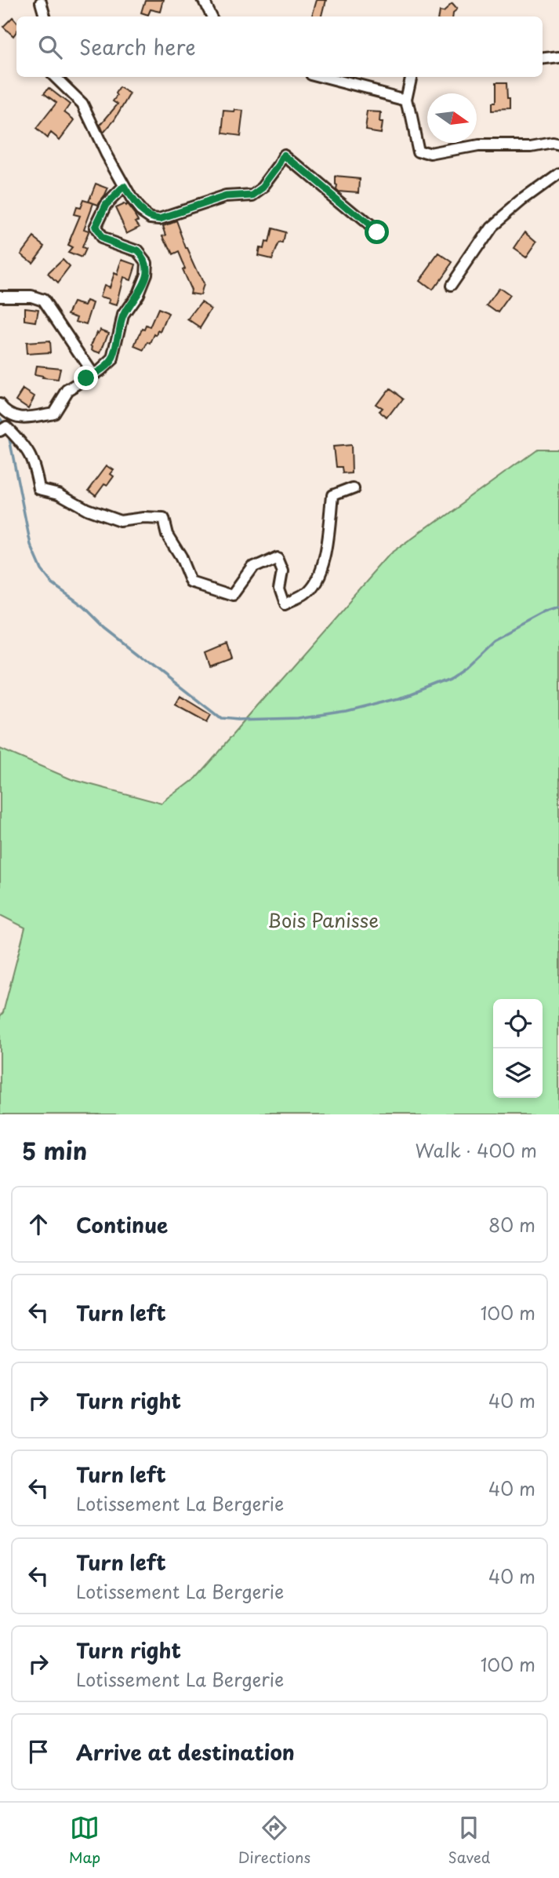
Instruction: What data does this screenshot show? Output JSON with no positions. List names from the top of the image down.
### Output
{
  "parks": ["Bois Panisse"],
  "north": "right",
  "page": {
    "search": "Search here",
    "heading": ["5 min", "Walk · 400 m"],
    "list": [
      ["Continue", "80 m"],
      ["Turn left", "100 m"],
      ["Turn right", "40 m"],
      ["Turn left", "Lotissement La Bergerie", "40 m"],
      ["Turn left", "Lotissement La Bergerie", "40 m"],
      ["Turn right", "Lotissement La Bergerie", "100 m"],
      "Arrive at destination"
    ],
    "nav": ["Map", "Directions", "Saved"]
  }
}
